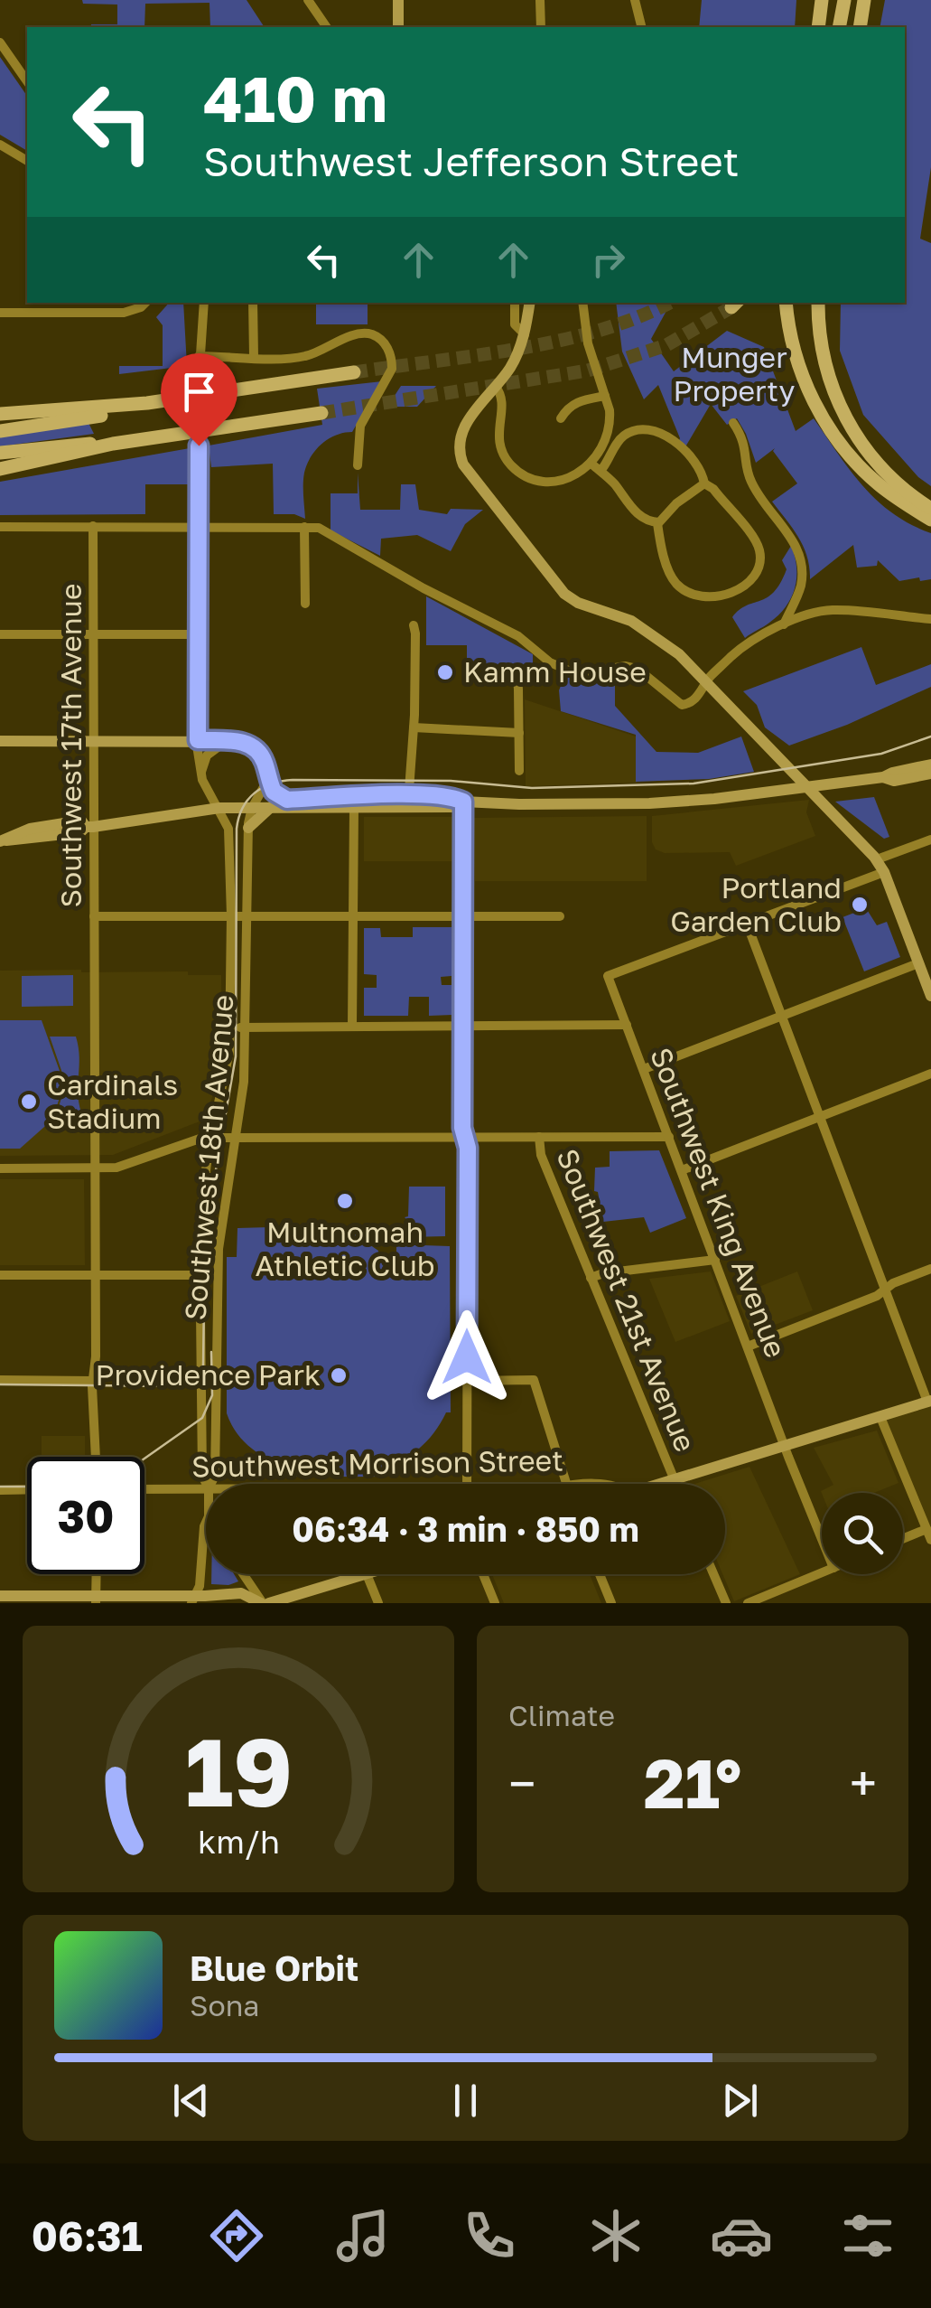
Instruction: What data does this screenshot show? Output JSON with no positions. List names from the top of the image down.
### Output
{
  "streets": {
    "street": [
      "Southwest 17th Avenue",
      "Southwest 18th Avenue",
      "Southwest King Avenue",
      "Southwest 21st Avenue",
      "Southwest Morrison Street"
    ]
  },
  "parks": ["Munger Property"],
  "places": [
    "Kamm House",
    "Portland Garden Club",
    "Cardinals Stadium",
    "Multnomah Athletic Club",
    "Providence Park"
  ],
  "page": {
    "turn": ["410 m", "Southwest Jefferson Street"],
    "limit": "30",
    "trip": "06:34 · 3 min · 850 m",
    "tile": "Climate",
    "heat": ["−", "21°", "+"],
    "song": ["Blue Orbit", "Sona"],
    "tabs": "06:31",
    "gauge": ["19", "km/h"]
  }
}
